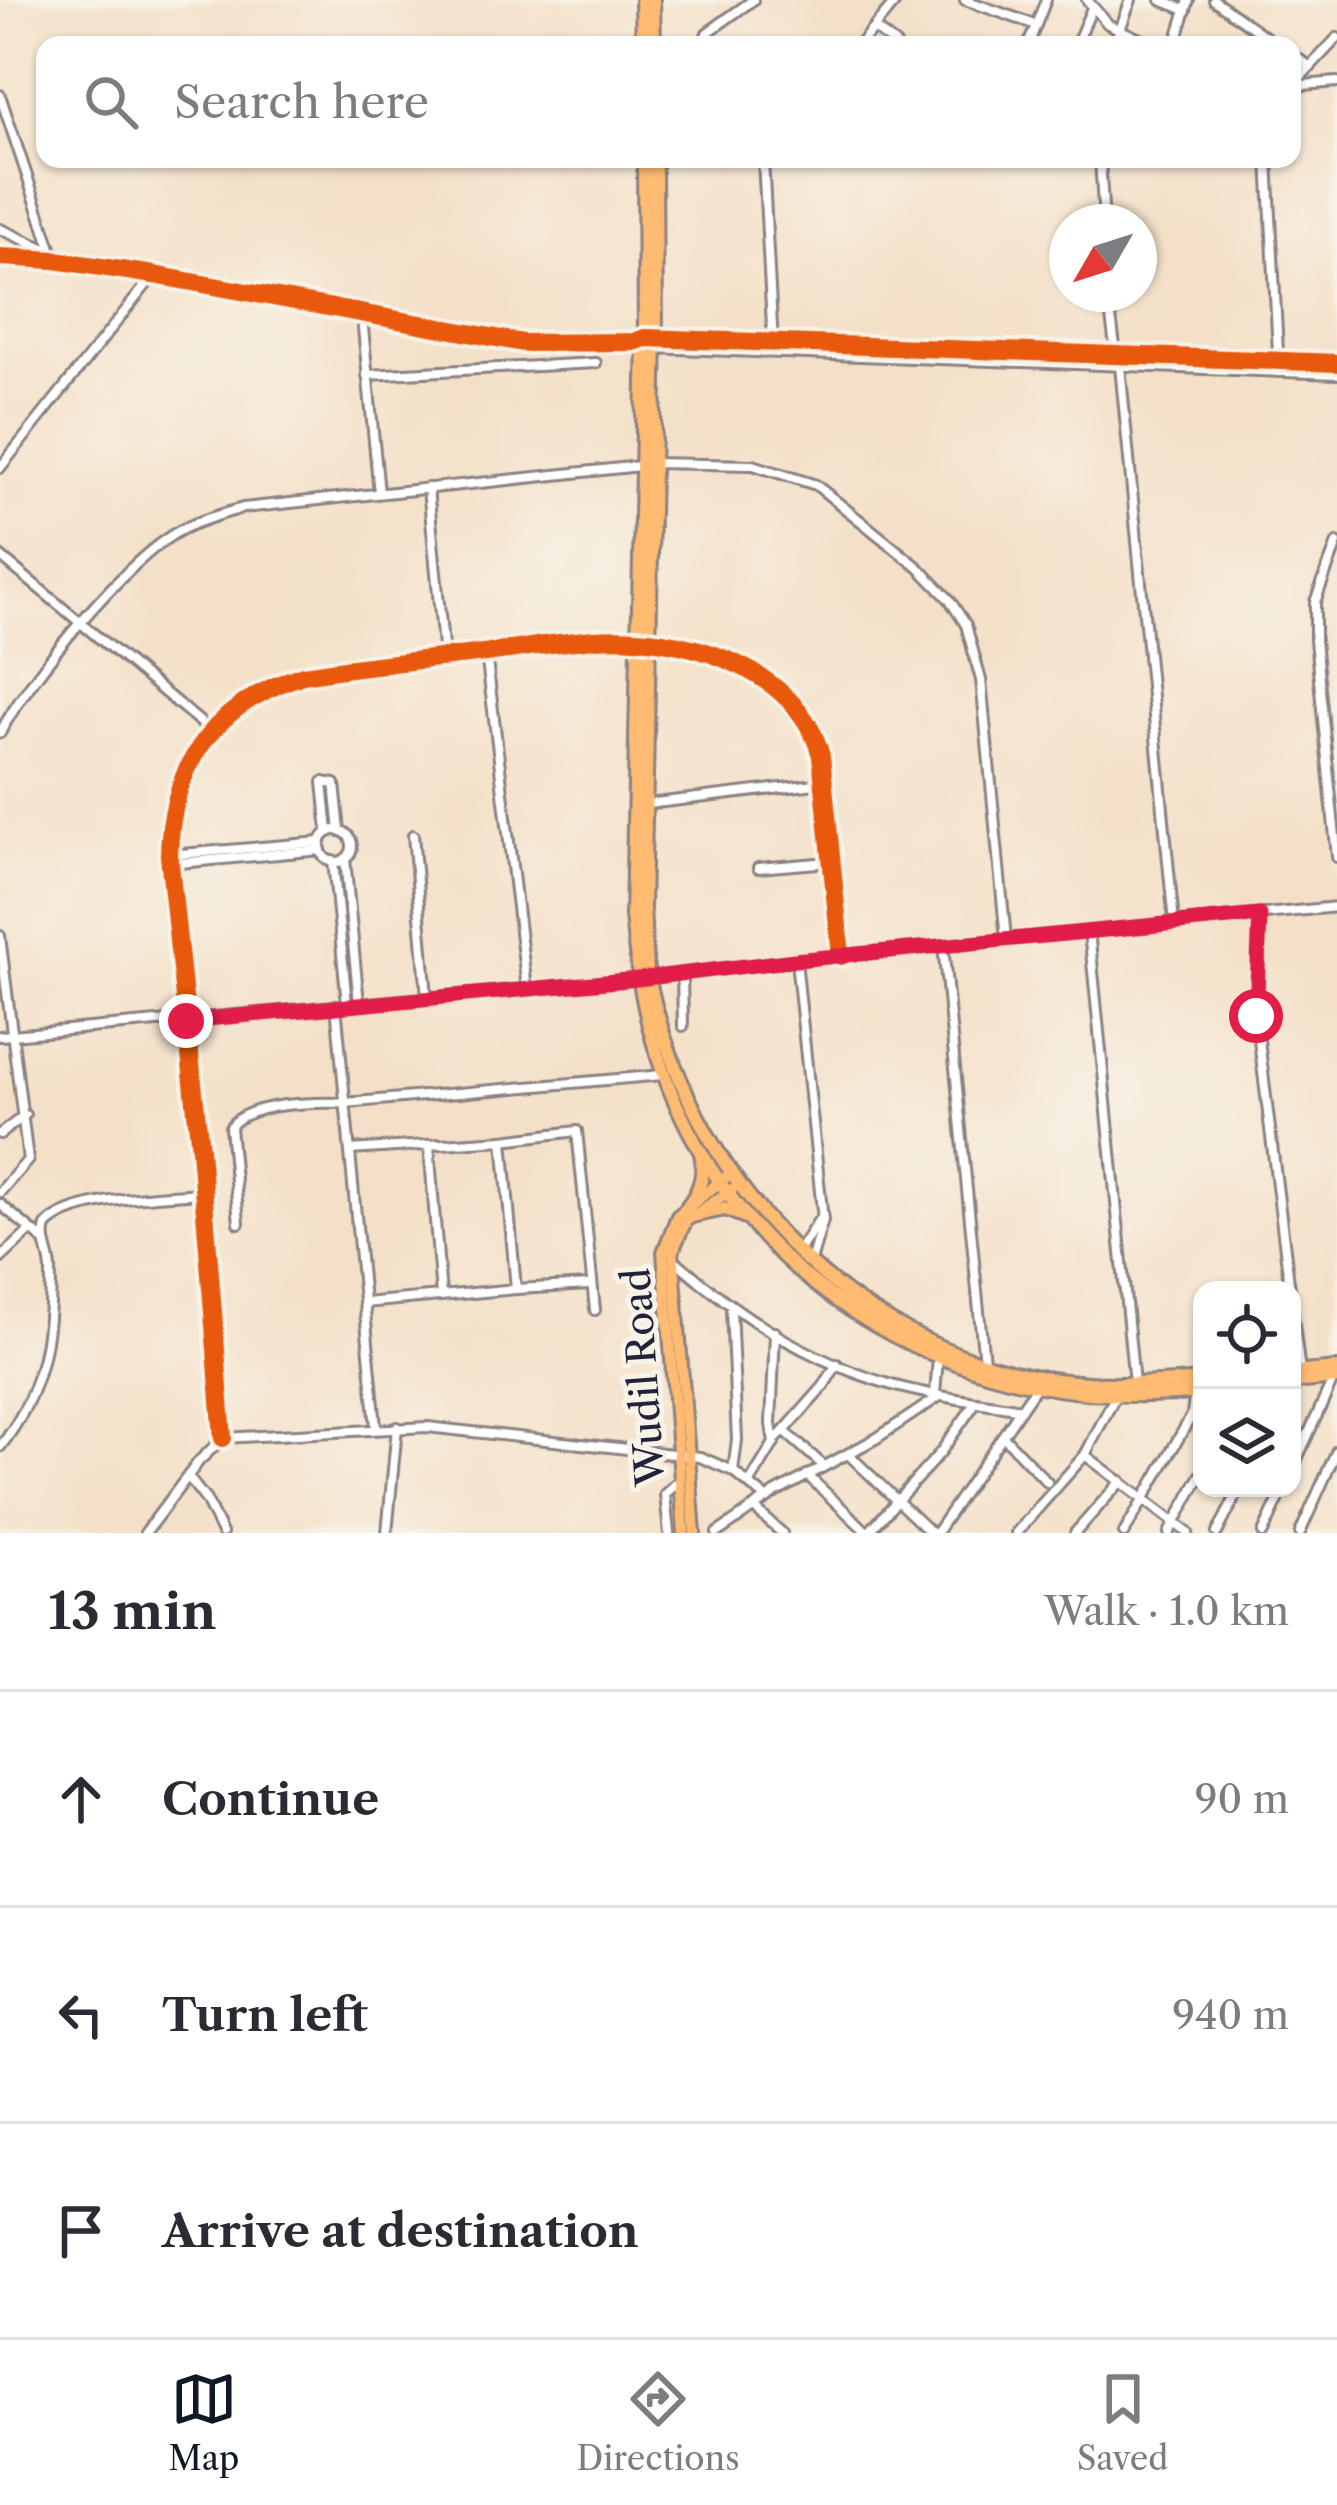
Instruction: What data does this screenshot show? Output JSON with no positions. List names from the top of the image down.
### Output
{
  "streets": {
    "main road": ["Wudil Road"]
  },
  "north": "bottom left",
  "page": {
    "search": "Search here",
    "heading": ["13 min", "Walk · 1.0 km"],
    "list": [
      ["Continue", "90 m"],
      ["Turn left", "940 m"],
      "Arrive at destination"
    ],
    "nav": ["Map", "Directions", "Saved"]
  }
}
